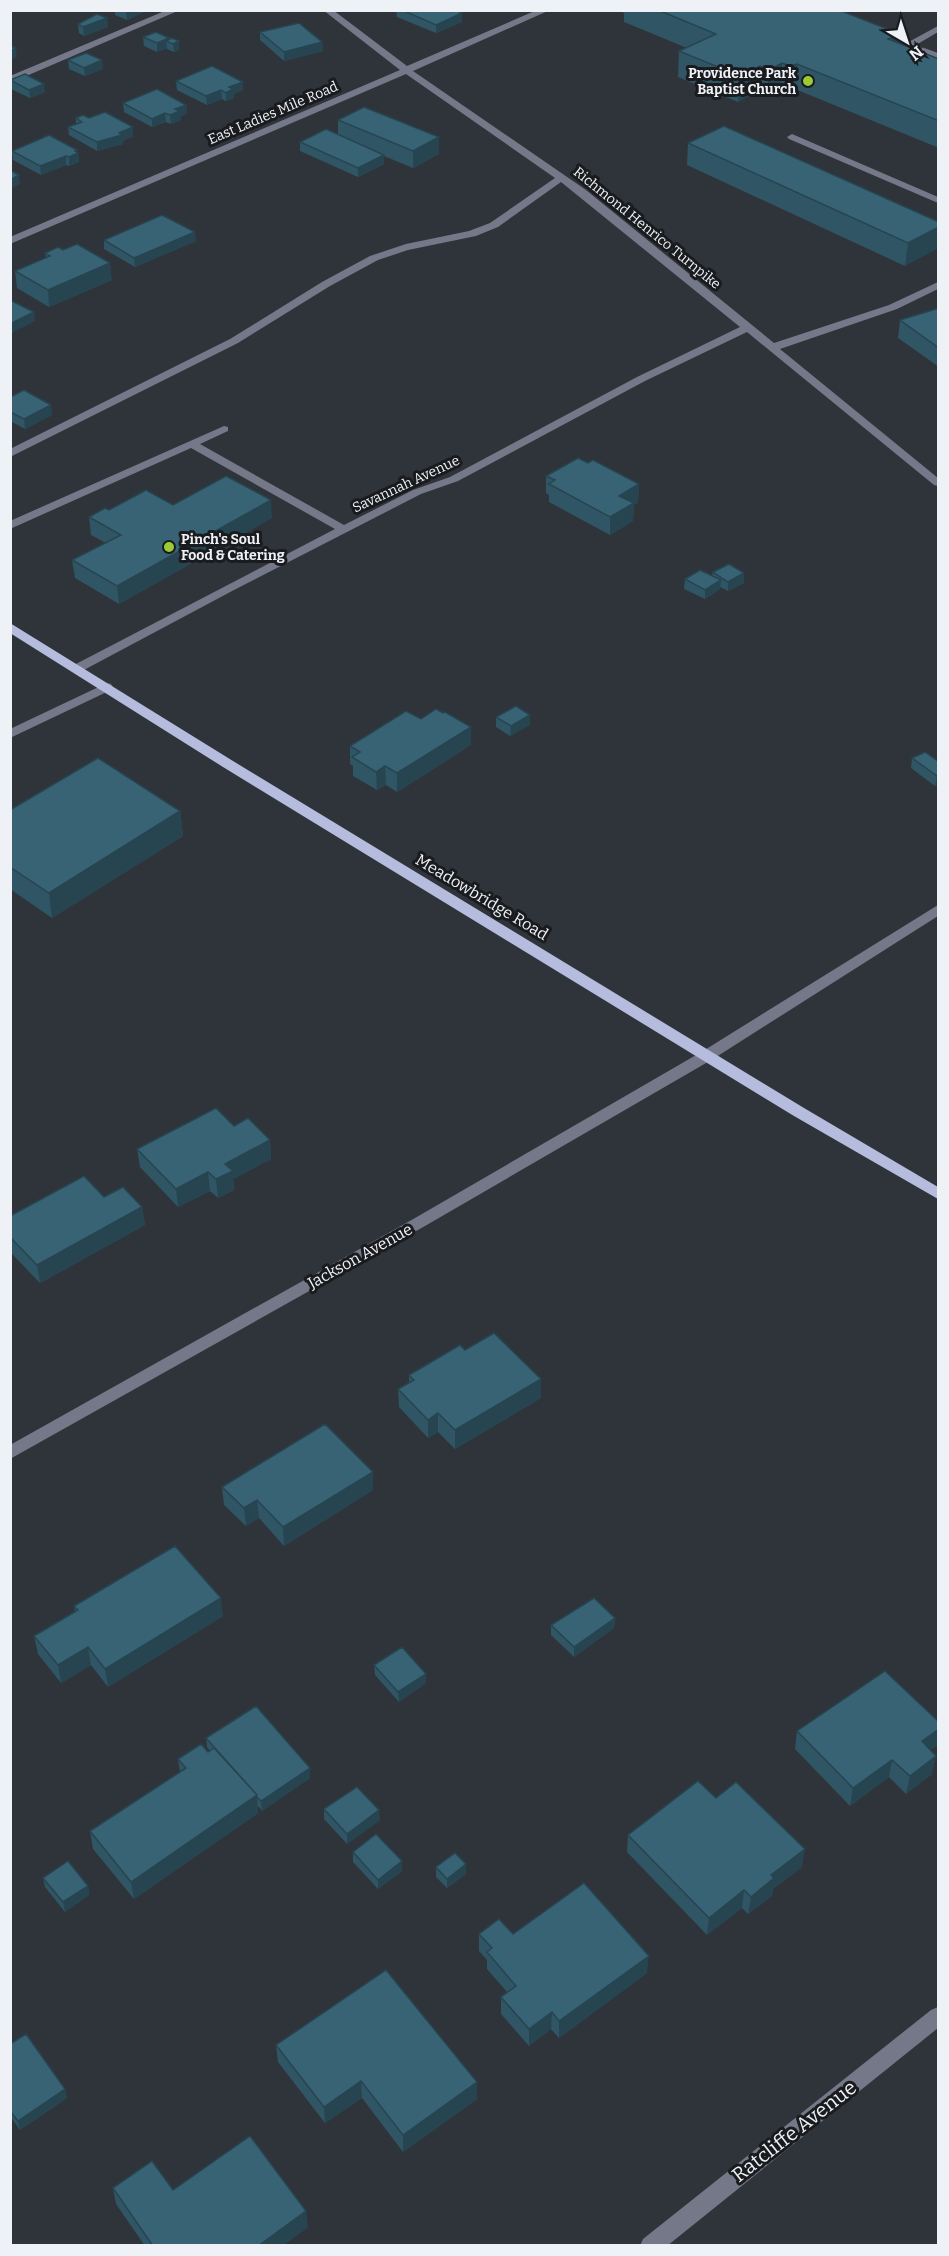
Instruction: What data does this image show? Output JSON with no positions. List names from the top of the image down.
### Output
{
  "streets": {
    "main road": ["Meadowbridge Road"],
    "street": [
      "East Ladies Mile Road",
      "Richmond Henrico Turnpike",
      "Savannah Avenue",
      "Jackson Avenue",
      "Ratcliffe Avenue"
    ]
  },
  "crossings": [
    ["East Ladies Mile Road", "Richmond Henrico Turnpike"],
    ["Richmond Henrico Turnpike", "Savannah Avenue"],
    ["Savannah Avenue", "Meadowbridge Road"],
    ["Meadowbridge Road", "Jackson Avenue"]
  ],
  "places": ["Providence Park Baptist Church", "Pinch's Soul Food & Catering"],
  "north": "bottom right"
}
